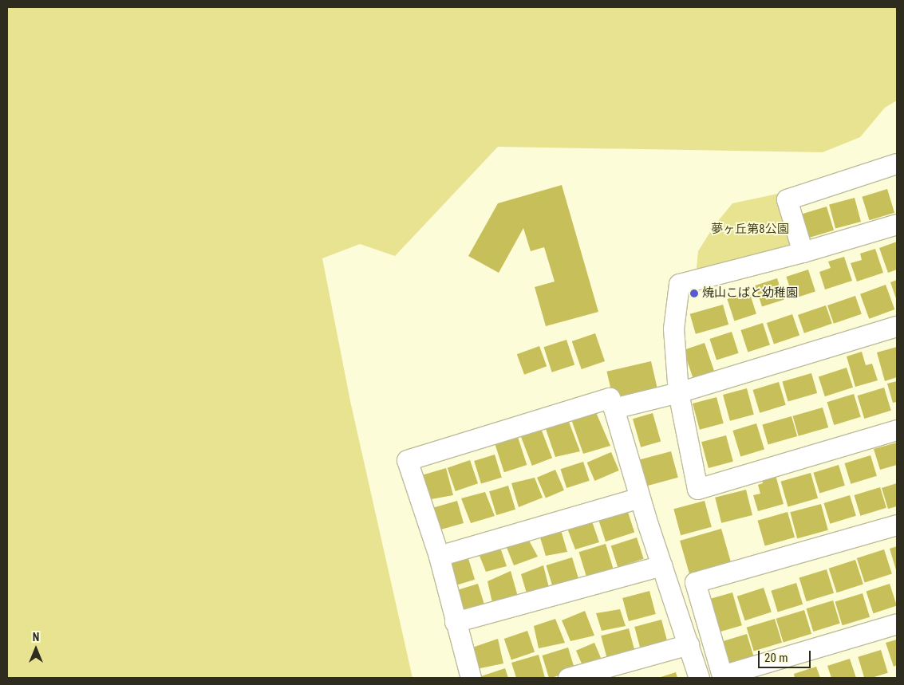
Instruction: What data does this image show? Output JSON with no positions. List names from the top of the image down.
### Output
{
  "parks": ["夢ヶ丘第8公園"],
  "places": ["焼山こばと幼稚園"],
  "scale_bar": "20 m",
  "north": "top"
}
